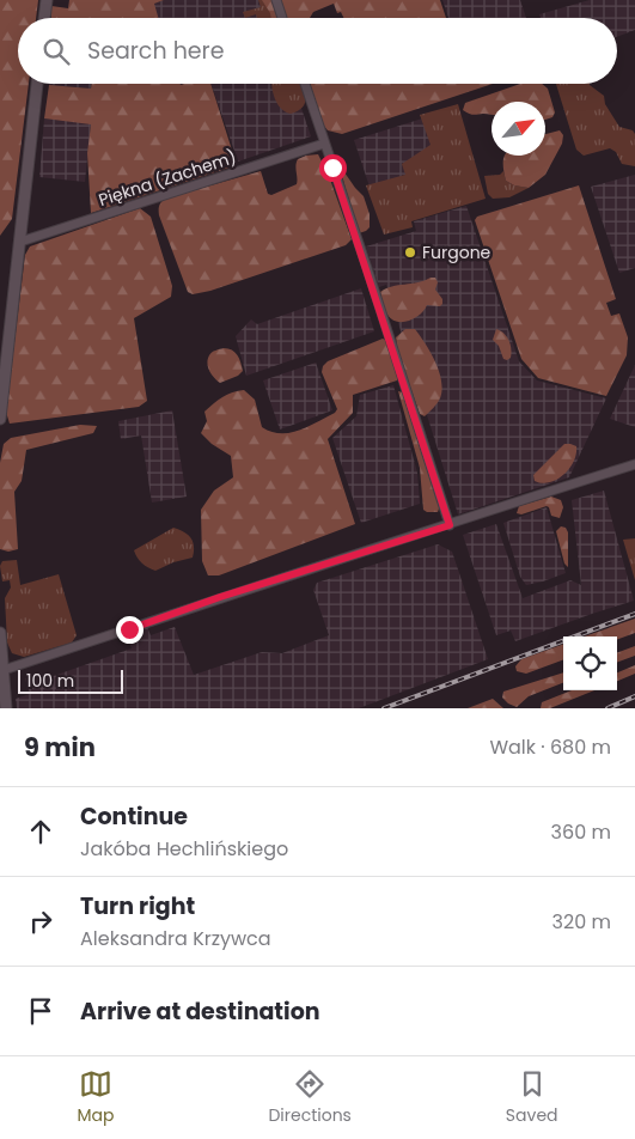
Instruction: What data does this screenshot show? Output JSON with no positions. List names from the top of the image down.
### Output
{
  "streets": {
    "street": ["Piękna (Zachem)"]
  },
  "places": ["Furgone"],
  "scale_bar": "100 m",
  "north": "top right",
  "page": {
    "search": "Search here",
    "scale": "100 m",
    "heading": ["9 min", "Walk · 680 m"],
    "list": [
      ["Continue", "Jakóba Hechlińskiego", "360 m"],
      ["Turn right", "Aleksandra Krzywca", "320 m"],
      "Arrive at destination"
    ],
    "nav": ["Map", "Directions", "Saved"]
  }
}
